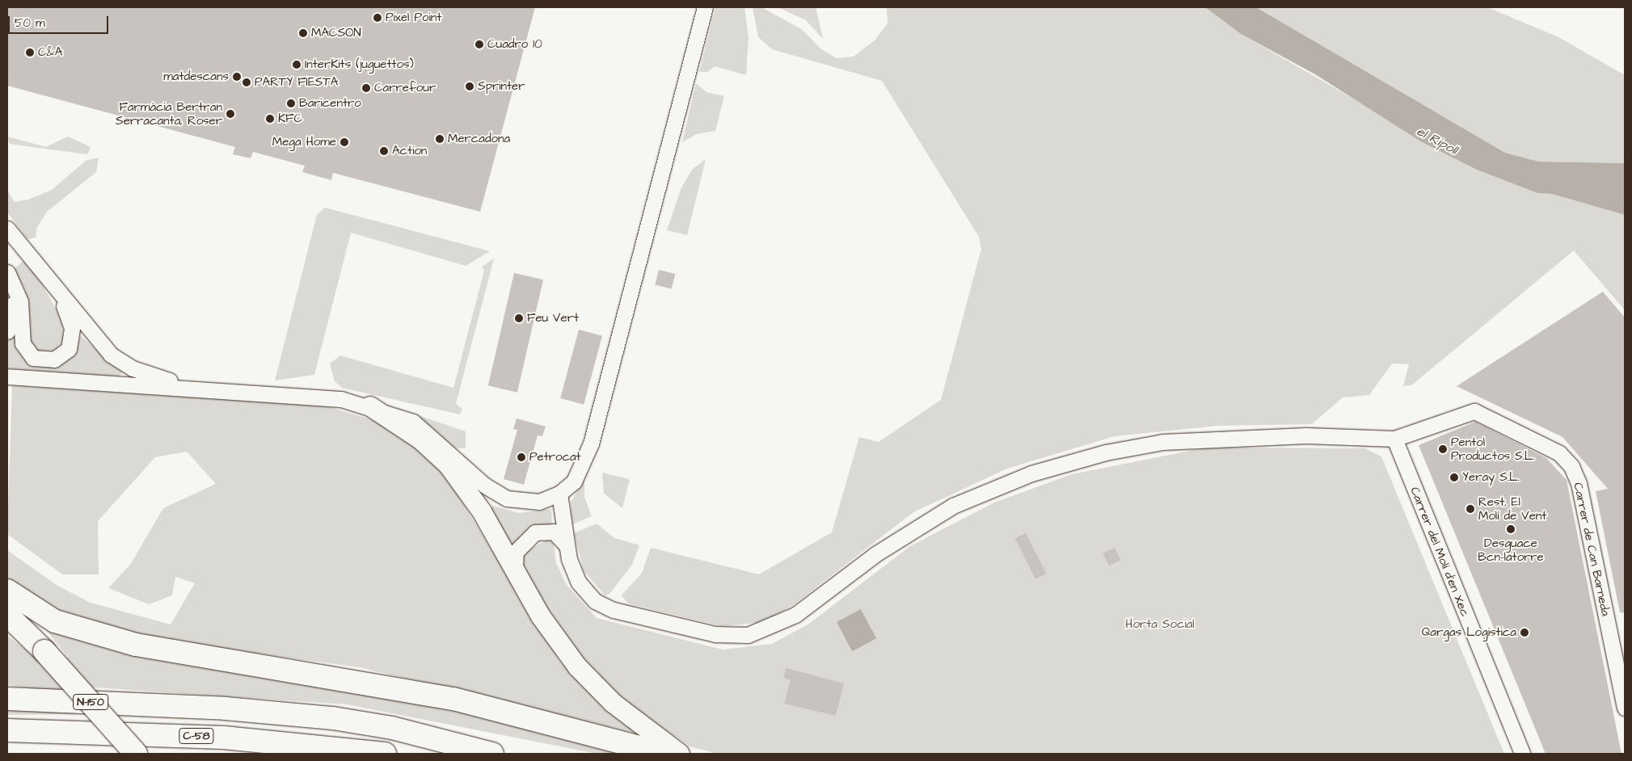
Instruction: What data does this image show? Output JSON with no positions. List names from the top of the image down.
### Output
{
  "streets": {
    "main road": ["N-150", "C-58"],
    "street": ["Carrer de Can Barneda", "Carrer del Molí d'en Xec"]
  },
  "crossings": [
    ["Carrer de Can Barneda", "Carrer del Molí d'en Xec"]
  ],
  "water": ["el Ripoll"],
  "parks": ["Horta Social"],
  "places": [
    "Pixel Point",
    "MACSON",
    "Cuadro 10",
    "C&A",
    "InterKits (juguettos)",
    "matdescans",
    "PARTY FIESTA",
    "Sprinter",
    "Carrefour",
    "Baricentro",
    "Farmàcia Bertran Serracanta, Roser",
    "KFC",
    "Mercadona",
    "Mega Home",
    "Action",
    "Feu Vert",
    "Pentol Productos S.L.",
    "Petrocat",
    "Yeray S.L.",
    "Rest. El Molí de Vent",
    "Desguace Bcn-latorre",
    "Qargas Logistica"
  ],
  "scale_bar": "50 m"
}
